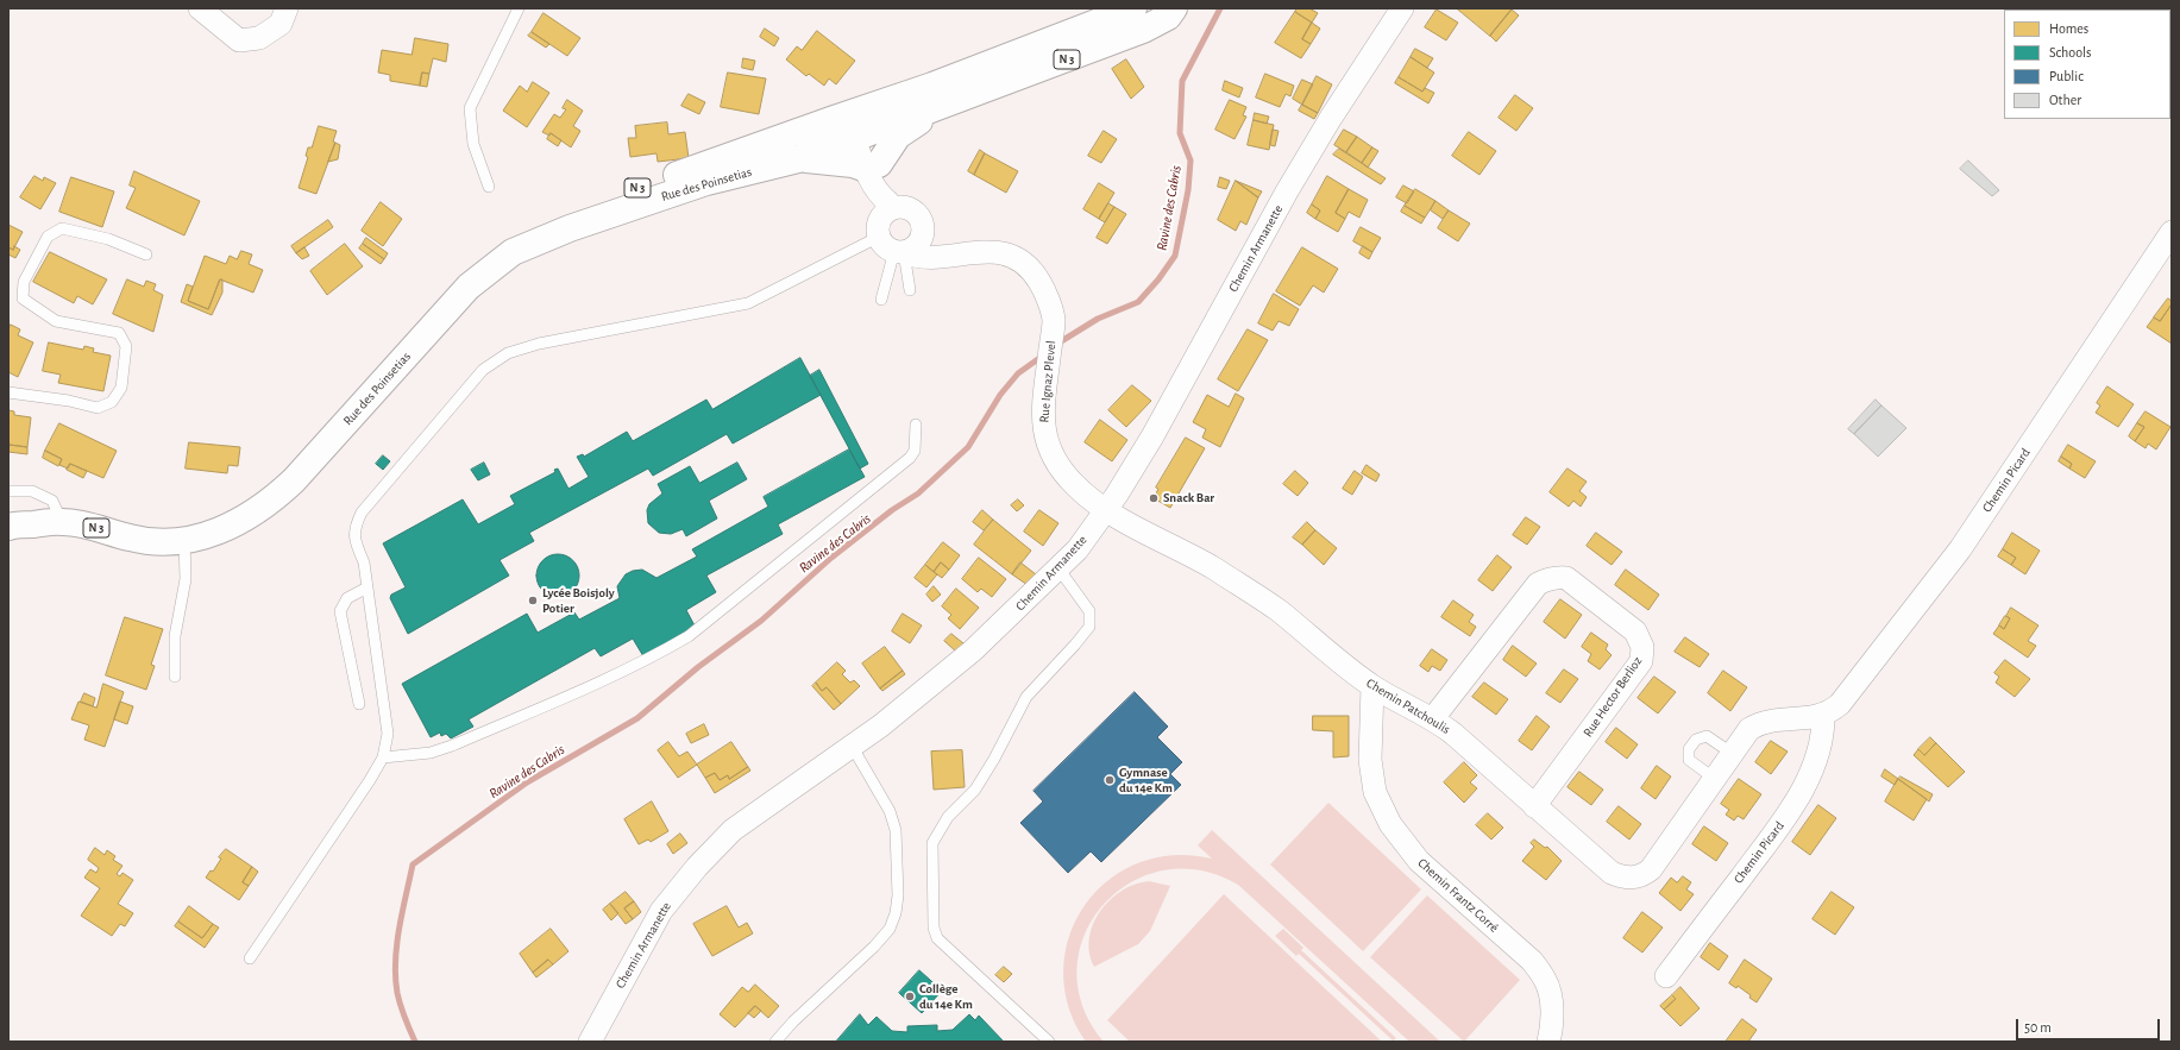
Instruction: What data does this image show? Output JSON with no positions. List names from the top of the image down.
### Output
{
  "streets": {
    "main road": ["N 3", "Rue des Poinsetias"],
    "street": [
      "Chemin Armanette",
      "Rue Ignaz Plevel",
      "Chemin Picard",
      "Rue Hector Berlioz",
      "Chemin Patchoulis",
      "Chemin Frantz Corré"
    ]
  },
  "crossings": [
    ["Chemin Armanette", "Rue Ignaz Plevel"],
    ["Chemin Armanette", "Chemin Patchoulis"],
    ["Rue Ignaz Plevel", "Chemin Patchoulis"],
    ["Rue Hector Berlioz", "Chemin Patchoulis"],
    ["Chemin Patchoulis", "Chemin Frantz Corré"]
  ],
  "water": ["Ravine des Cabris"],
  "places": [
    "Snack Bar",
    "Lycée Boisjoly Potier",
    "Gymnase du 14e Km",
    "Collège du 14e Km"
  ],
  "legend": [
    "Homes",
    "Schools",
    "Public",
    "Other"
  ],
  "scale_bar": "50 m"
}
